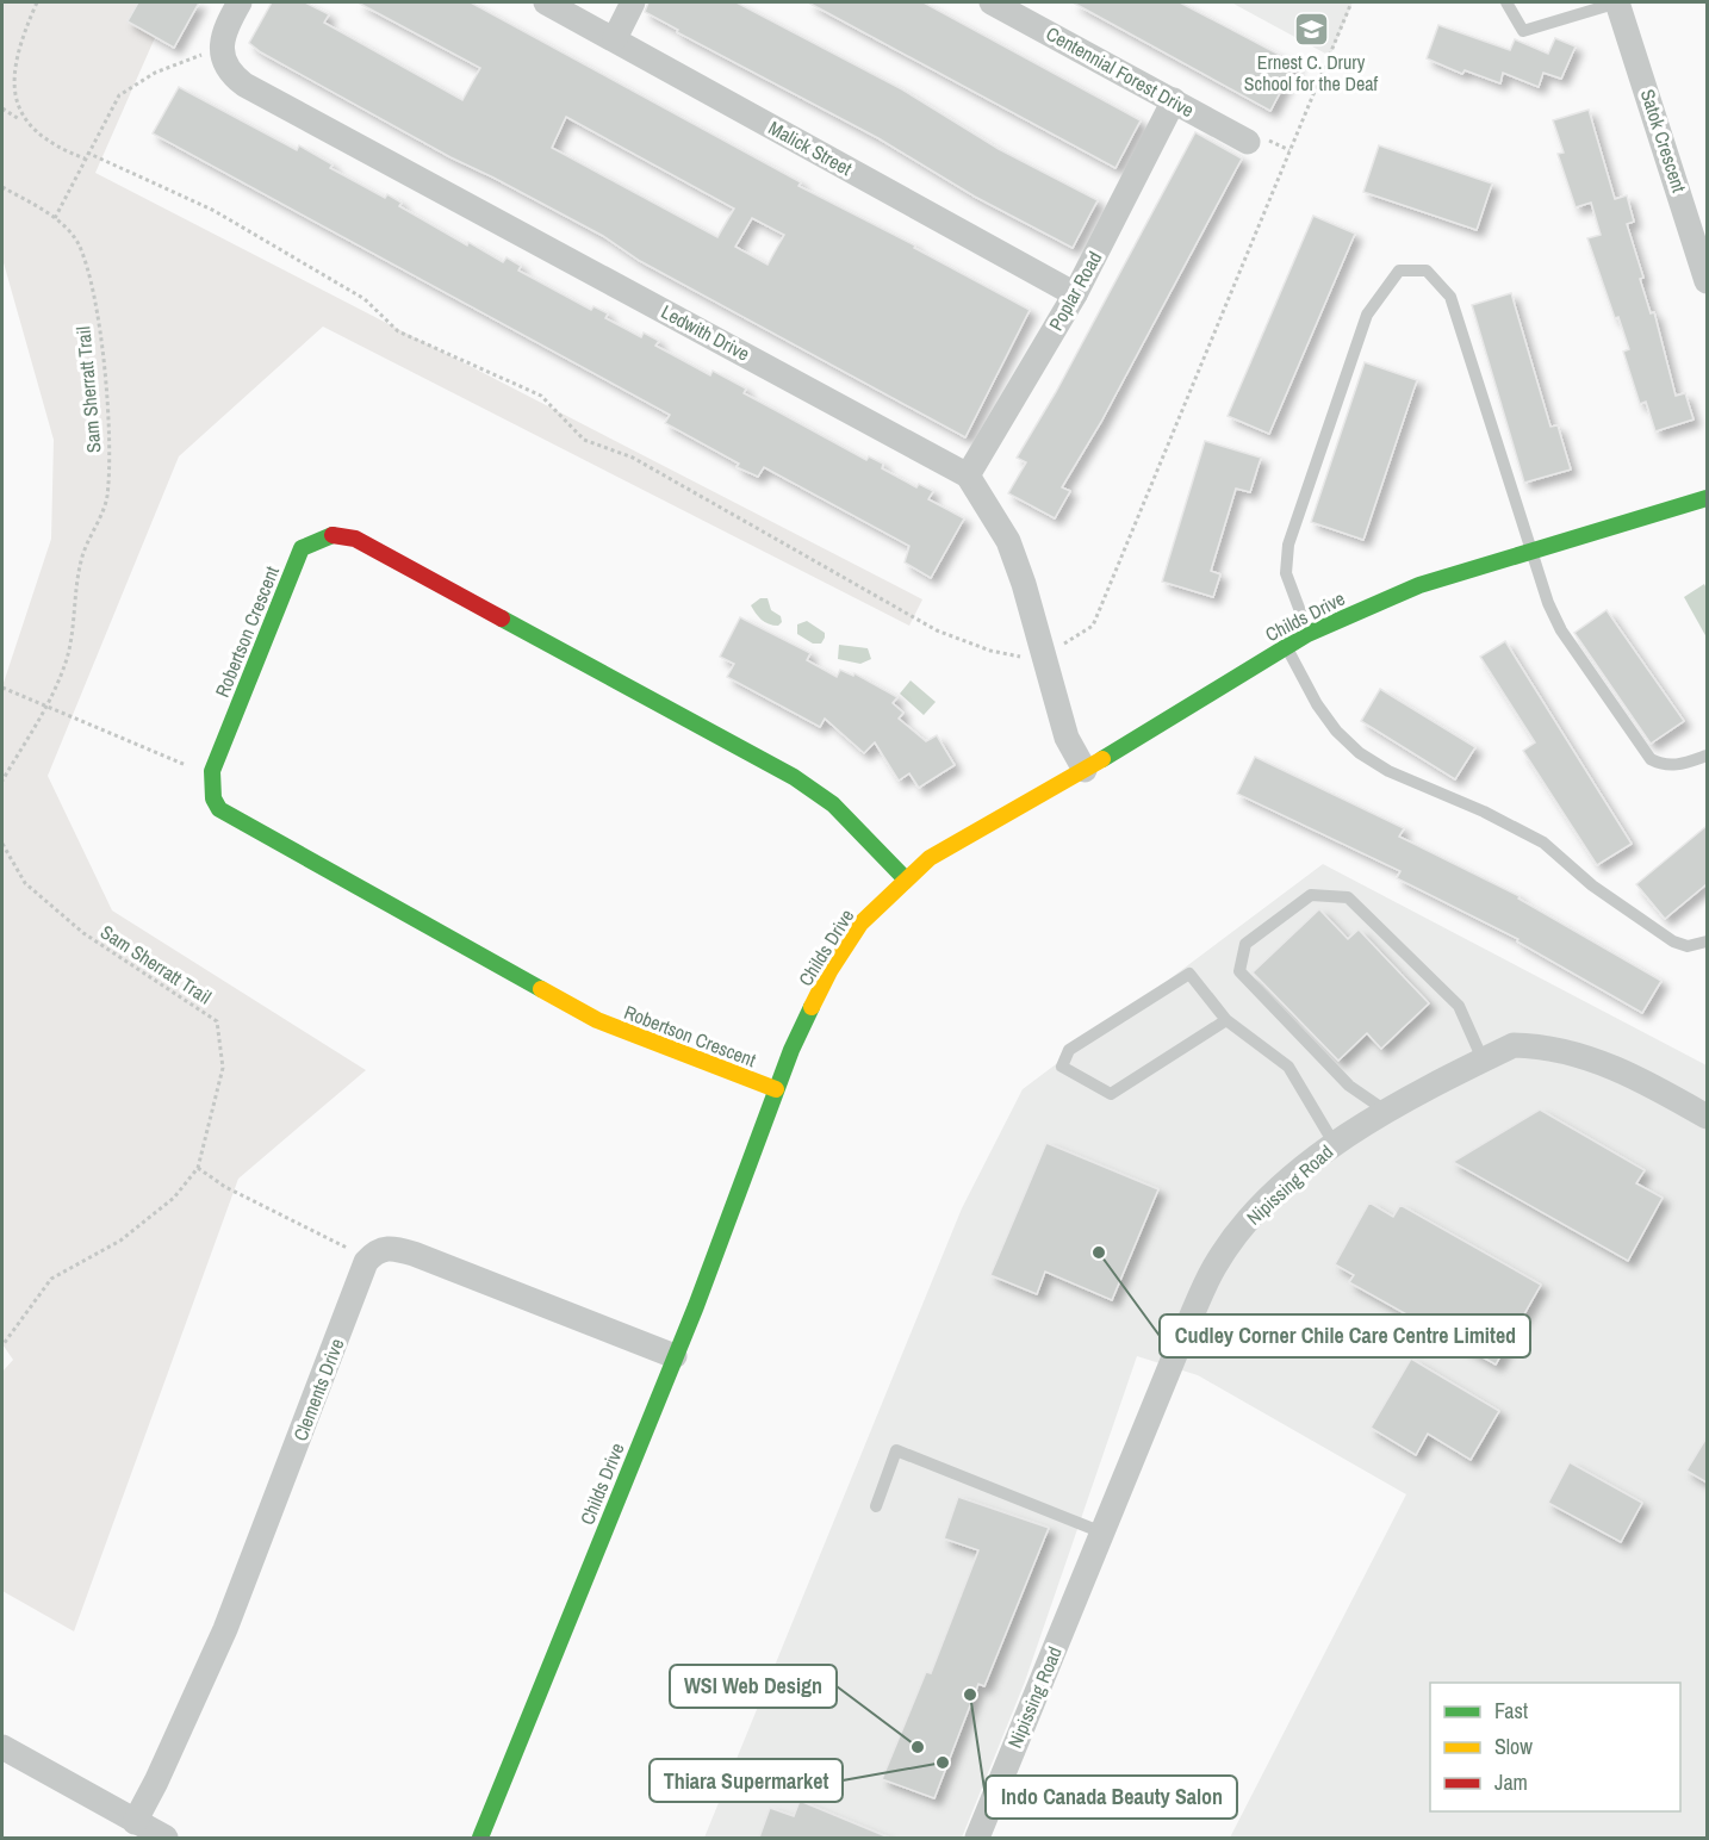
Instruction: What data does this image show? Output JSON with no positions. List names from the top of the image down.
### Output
{
  "streets": {
    "street": [
      "Centennial Forest Drive",
      "Satok Crescent",
      "Malick Street",
      "Poplar Road",
      "Ledwith Drive",
      "Childs Drive",
      "Robertson Crescent",
      "Nipissing Road",
      "Clements Drive"
    ],
    "path": ["Sam Sherratt Trail"]
  },
  "crossings": [
    ["Centennial Forest Drive", "Poplar Road"],
    ["Malick Street", "Poplar Road"],
    ["Poplar Road", "Ledwith Drive"],
    ["Ledwith Drive", "Childs Drive"],
    ["Childs Drive", "Robertson Crescent"]
  ],
  "places": {
    "school or university": ["Ernest C. Drury School for the Deaf"],
    "other": [
      "Cudley Corner Chile Care Centre Limited",
      "Indo Canada Beauty Salon",
      "WSI Web Design",
      "Thiara Supermarket"
    ]
  },
  "legend": ["Fast", "Slow", "Jam"]
}
